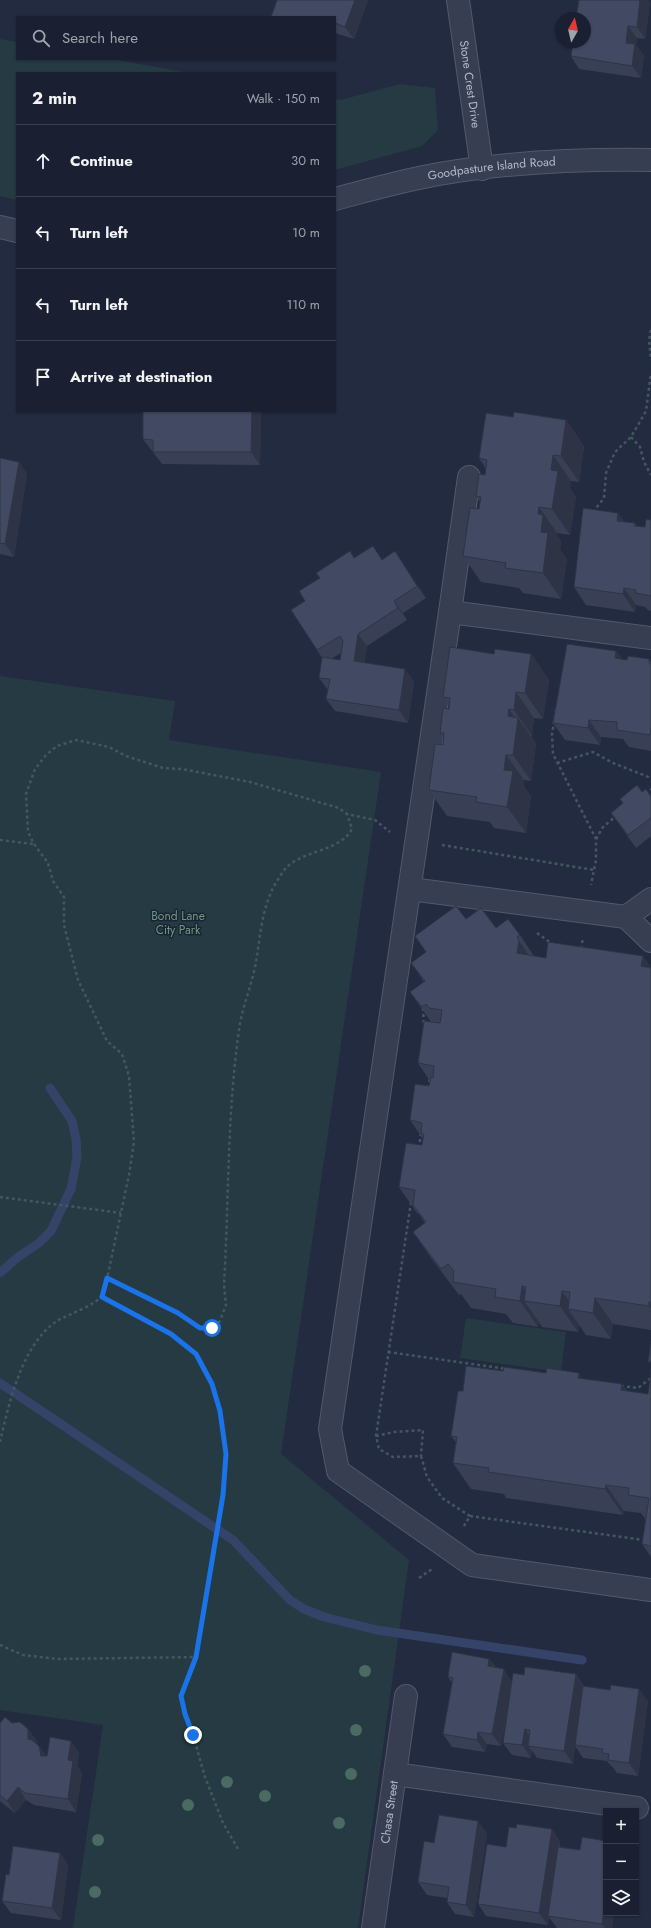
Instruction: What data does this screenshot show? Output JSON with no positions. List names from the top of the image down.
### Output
{
  "streets": {
    "street": ["Stone Crest Drive", "Goodpasture Island Road", "Chasa Street"]
  },
  "crossings": [
    ["Stone Crest Drive", "Goodpasture Island Road"]
  ],
  "parks": ["Bond Lane City Park"],
  "north": "top",
  "page": {
    "search": "Search here",
    "heading": ["2 min", "Walk · 150 m"],
    "list": [
      ["Continue", "30 m"],
      ["Turn left", "10 m"],
      ["Turn left", "110 m"],
      "Arrive at destination"
    ],
    "map_buttons": ["+", "−"]
  }
}
